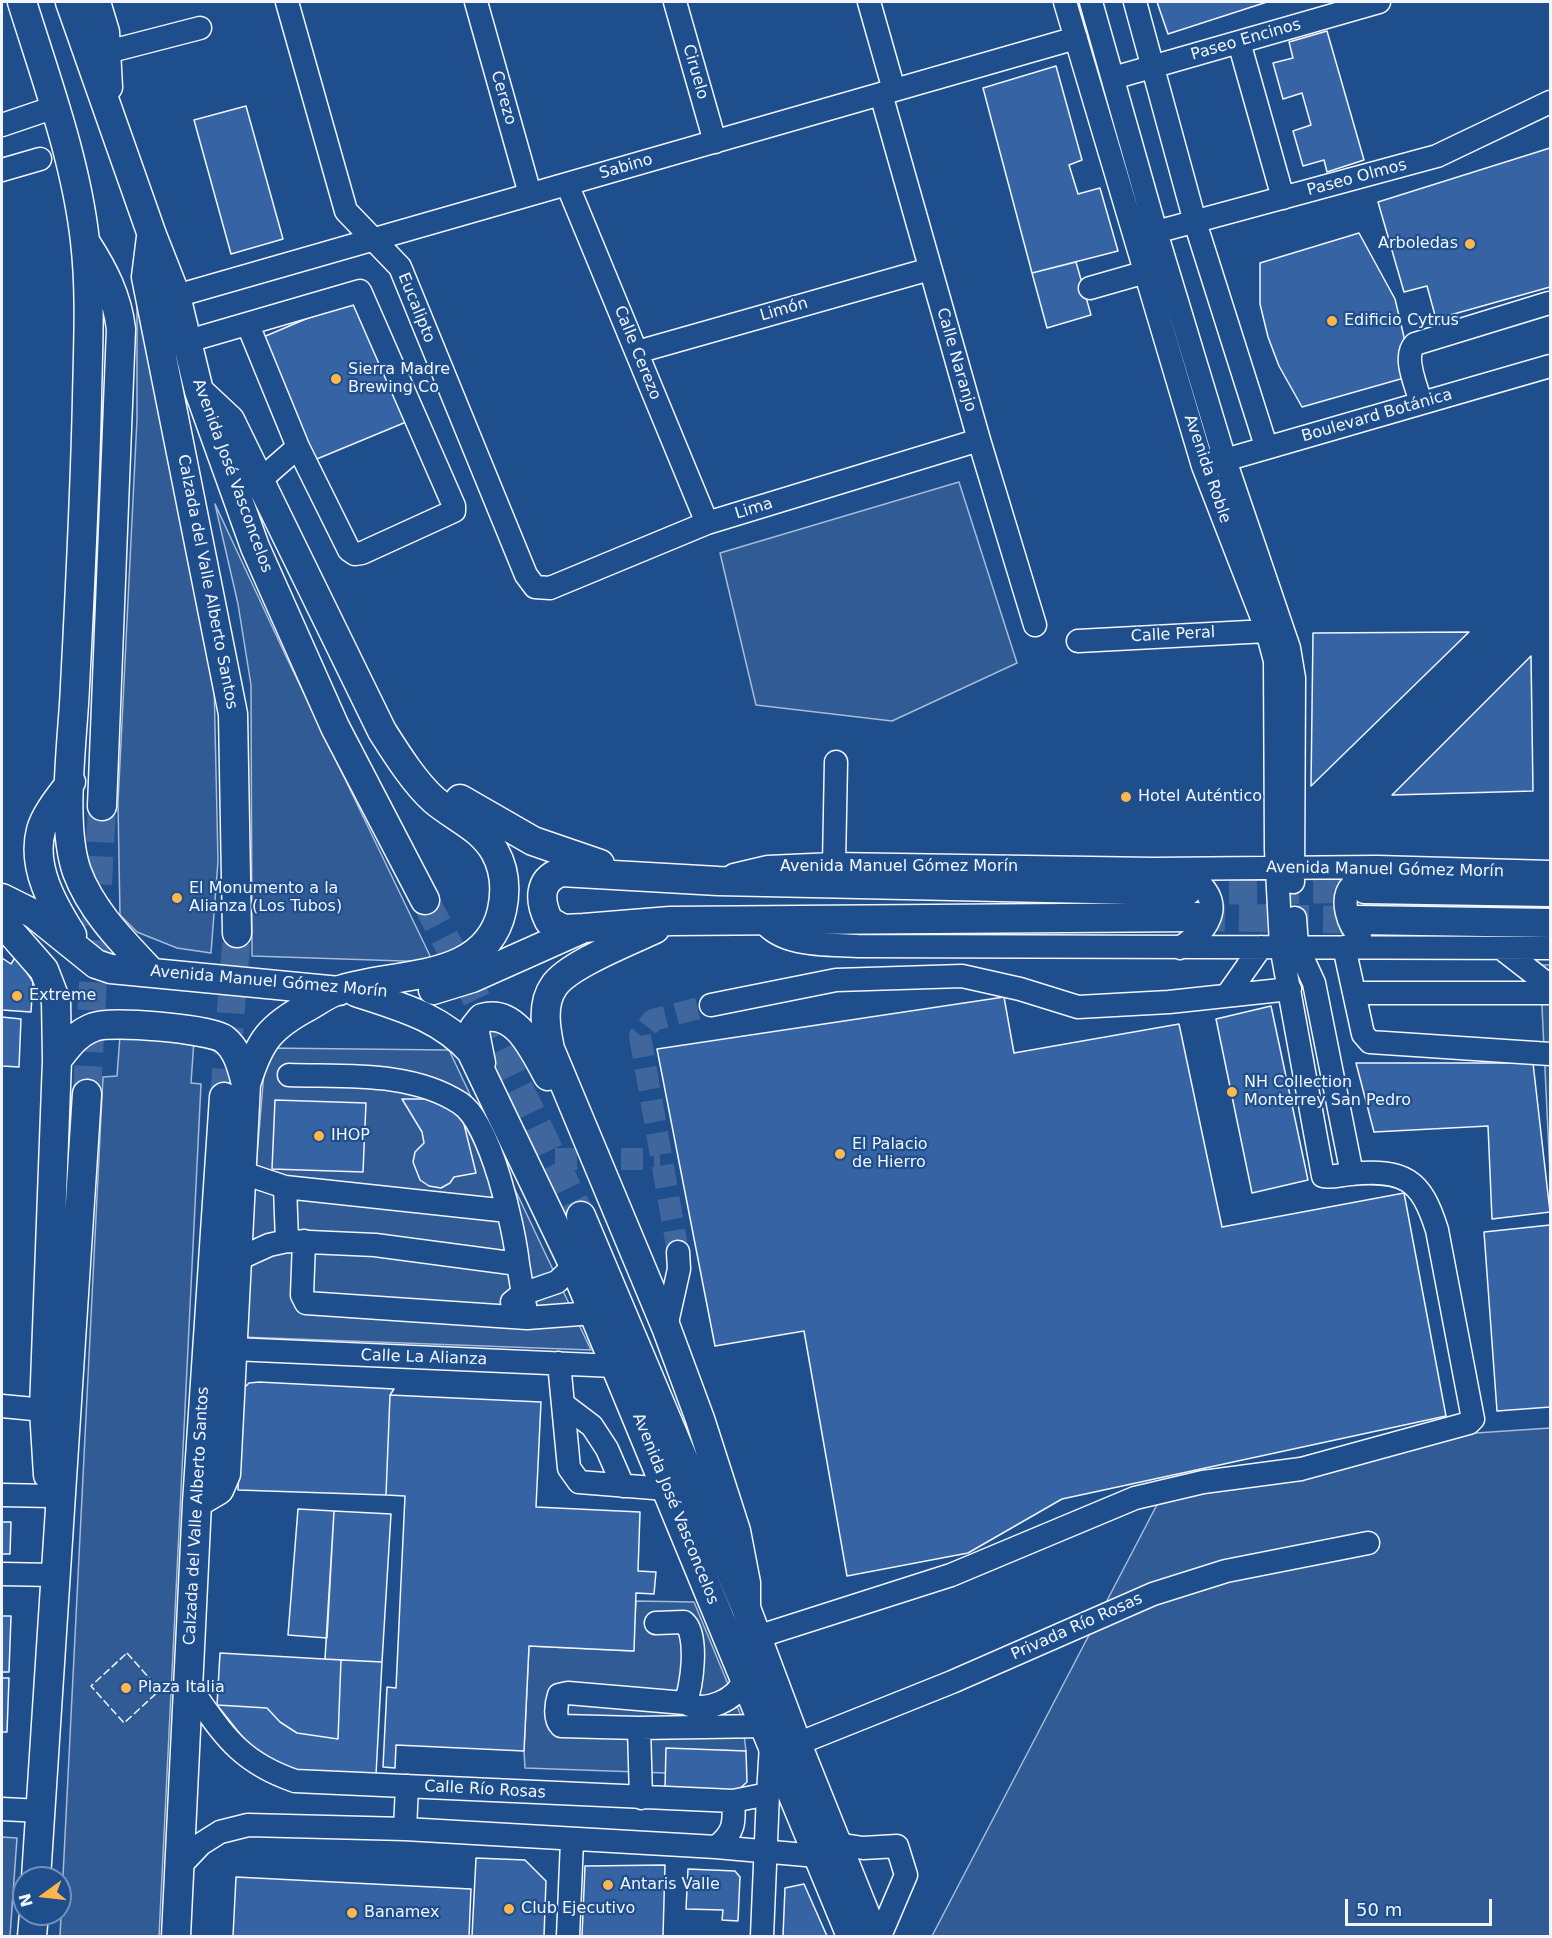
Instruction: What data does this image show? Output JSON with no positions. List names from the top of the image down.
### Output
{
  "streets": {
    "main road": ["Avenida José Vasconcelos", "Calzada del Valle Alberto Santos", "Avenida Manuel Gómez Morín"],
    "street": [
      "Paseo Encinos",
      "Ciruelo",
      "Cerezo",
      "Sabino",
      "Paseo Olmos",
      "Eucalipto",
      "Limón",
      "Calle Cerezo",
      "Calle Naranjo",
      "Boulevard Botánica",
      "Avenida Roble",
      "Lima",
      "Calle Peral",
      "Calle La Alianza",
      "Privada Río Rosas",
      "Calle Río Rosas"
    ]
  },
  "crossings": [
    ["Paseo Encinos", "Avenida Roble"],
    ["Ciruelo", "Sabino"],
    ["Cerezo", "Sabino"],
    ["Sabino", "Eucalipto"],
    ["Sabino", "Calle Cerezo"],
    ["Sabino", "Calle Naranjo"],
    ["Sabino", "Avenida Roble"],
    ["Sabino", "Avenida José Vasconcelos"],
    ["Paseo Olmos", "Avenida Roble"],
    ["Eucalipto", "Lima"],
    ["Limón", "Calle Cerezo"],
    ["Limón", "Calle Naranjo"],
    ["Calle Cerezo", "Lima"],
    ["Calle Naranjo", "Lima"],
    ["Boulevard Botánica", "Avenida Roble"],
    ["Avenida Roble", "Calle Peral"],
    ["Avenida Roble", "Avenida Manuel Gómez Morín"],
    ["Avenida José Vasconcelos", "Calzada del Valle Alberto Santos"],
    ["Avenida José Vasconcelos", "Calle La Alianza"],
    ["Avenida José Vasconcelos", "Privada Río Rosas"],
    ["Calzada del Valle Alberto Santos", "Calle Río Rosas"]
  ],
  "places": [
    "Arboledas",
    "Edificio Cytrus",
    "Sierra Madre Brewing Co",
    "Hotel Auténtico",
    "El Monumento a la Alianza (Los Tubos)",
    "Extreme",
    "NH Collection Monterrey San Pedro",
    "IHOP",
    "El Palacio de Hierro",
    "Plaza Italia",
    "Antaris Valle",
    "Club Ejecutivo",
    "Banamex"
  ],
  "scale_bar": "50 m",
  "north": "left"
}
